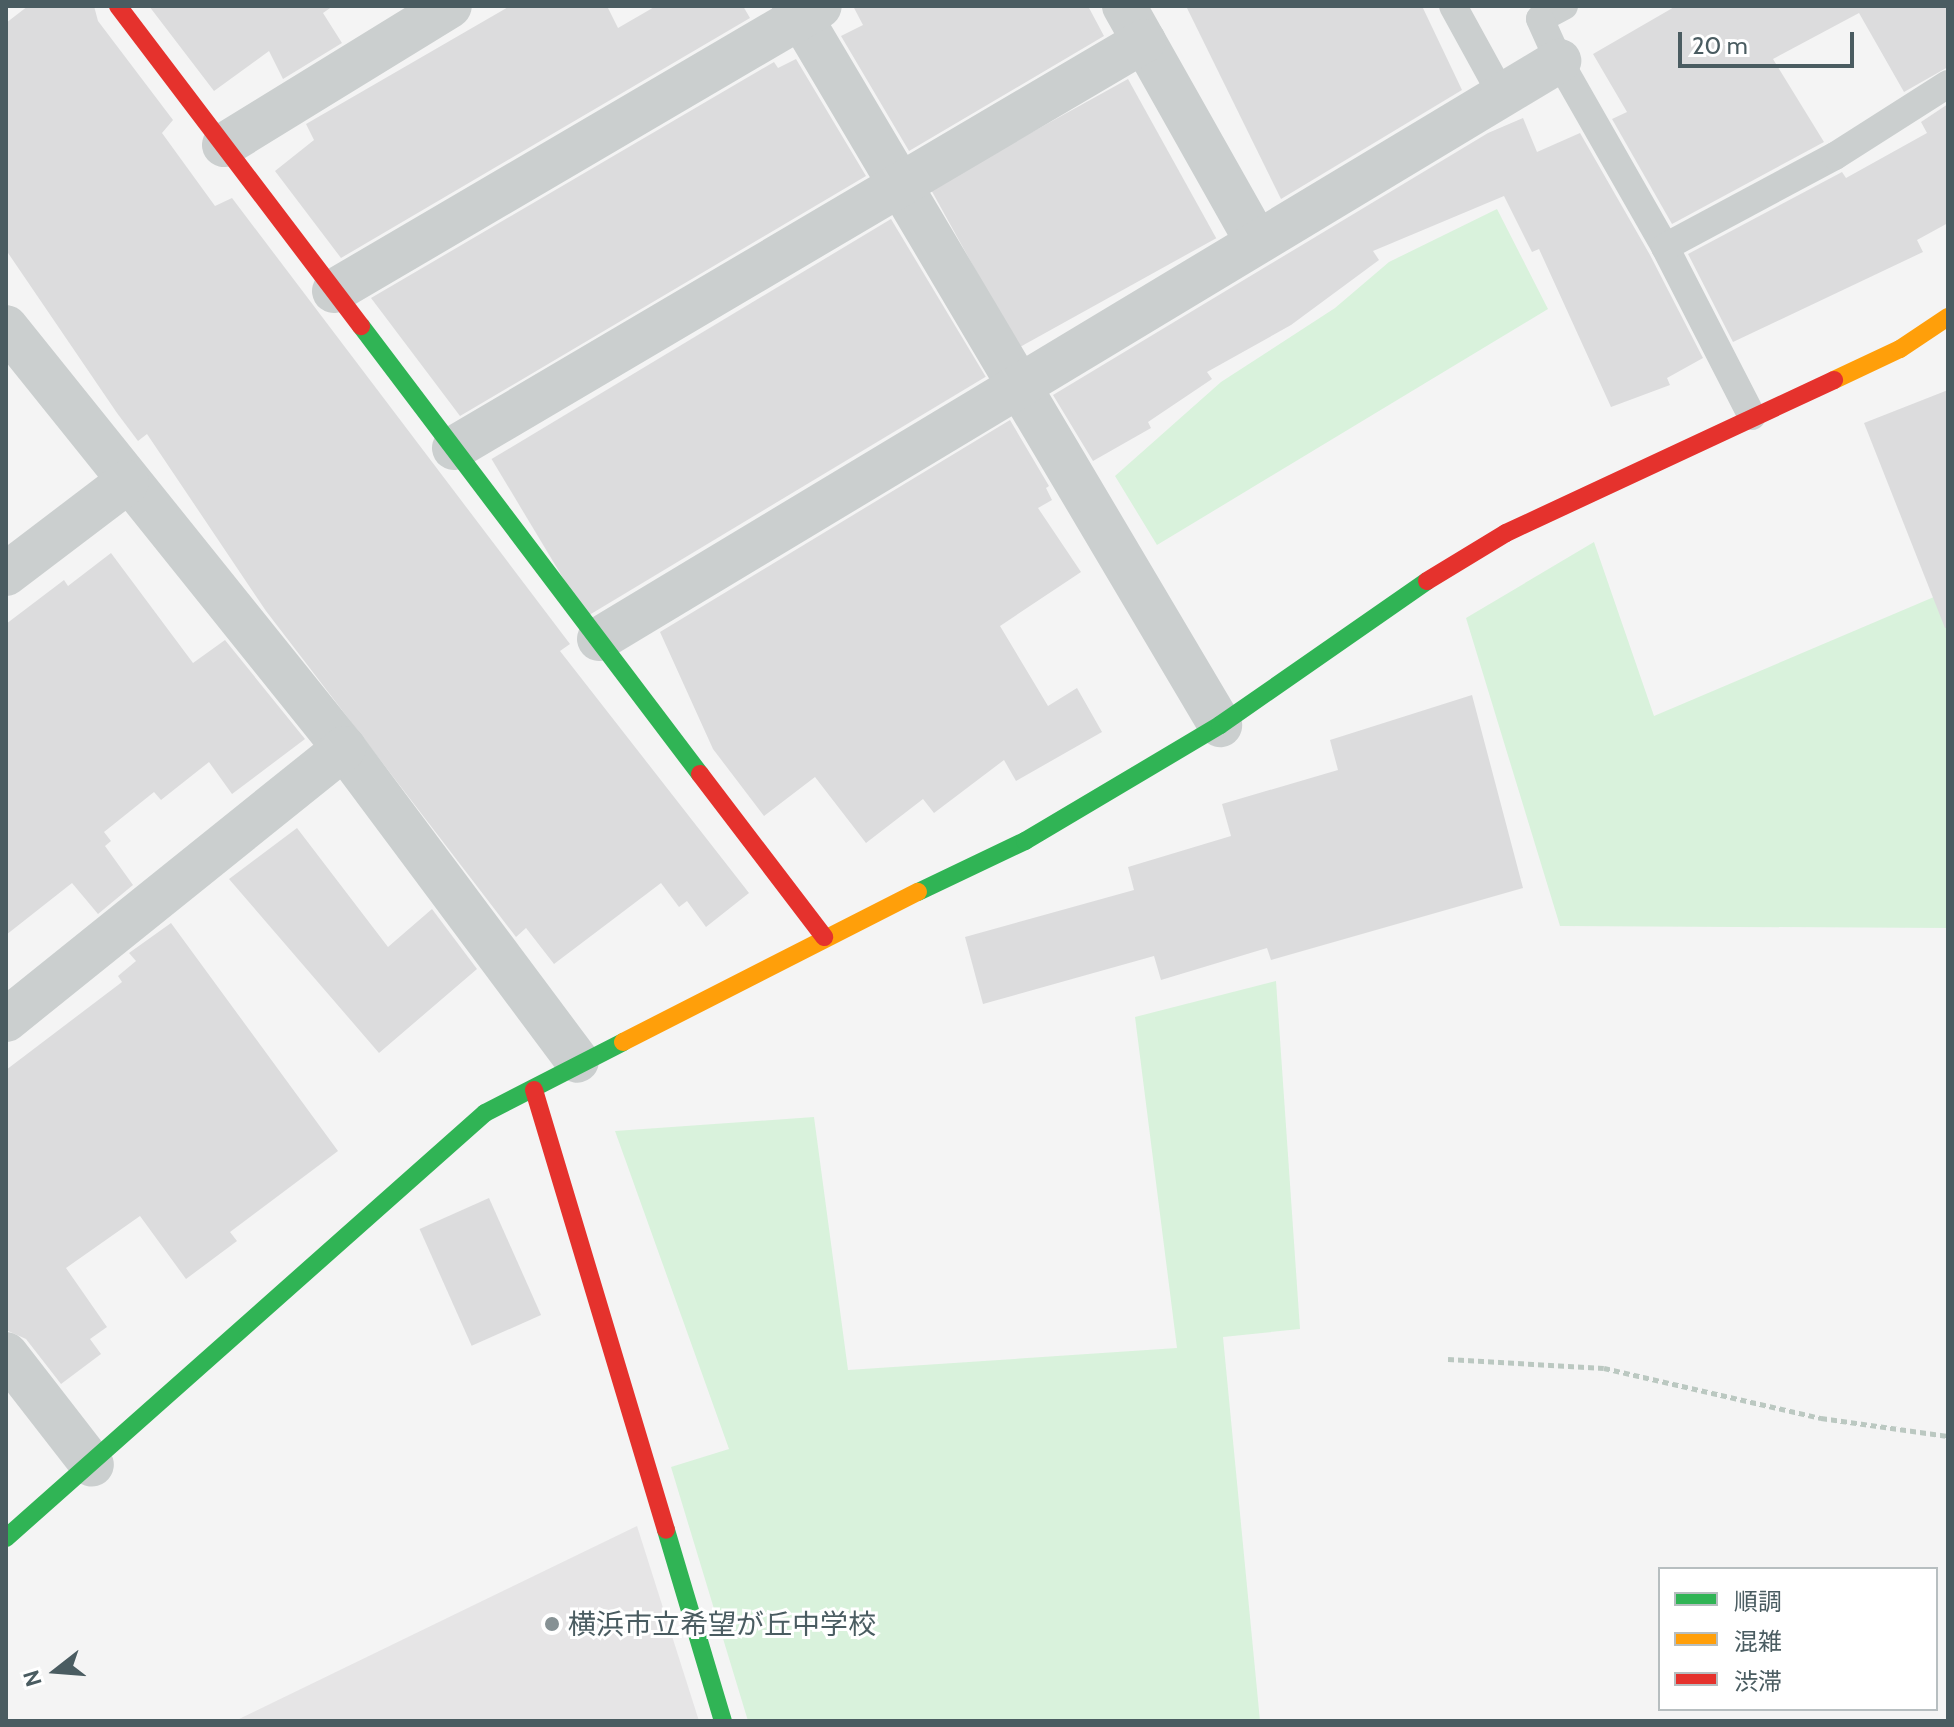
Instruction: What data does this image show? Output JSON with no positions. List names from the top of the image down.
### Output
{
  "places": ["横浜市立希望が丘中学校"],
  "legend": ["順調", "混雑", "渋滞"],
  "scale_bar": "20 m",
  "north": "left"
}
